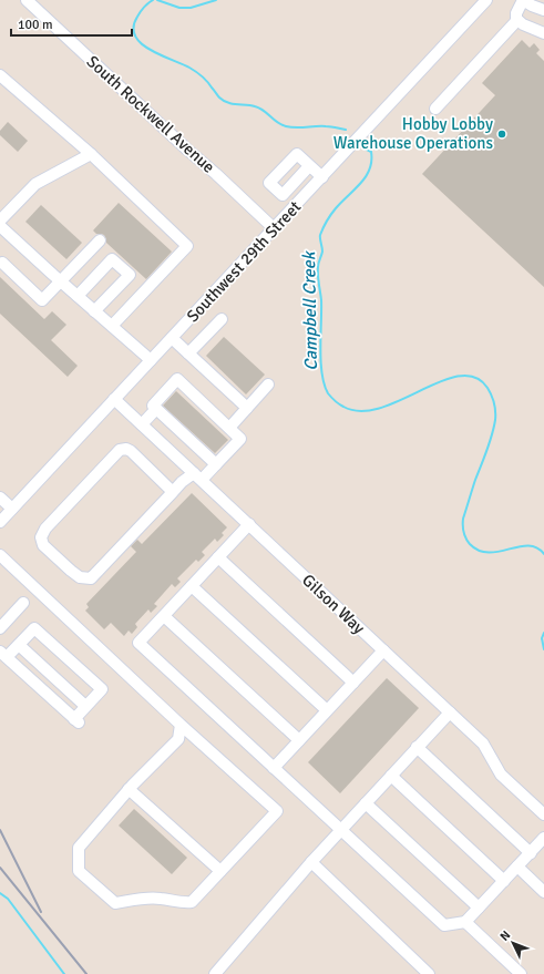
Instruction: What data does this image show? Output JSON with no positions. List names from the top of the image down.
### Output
{
  "streets": {
    "street": ["South Rockwell Avenue", "Southwest 29th Street", "Gilson Way"]
  },
  "crossings": [
    ["South Rockwell Avenue", "Southwest 29th Street"],
    ["Southwest 29th Street", "Gilson Way"]
  ],
  "water": ["Campbell Creek"],
  "places": ["Hobby Lobby Warehouse Operations"],
  "scale_bar": "100 m",
  "north": "top left"
}
